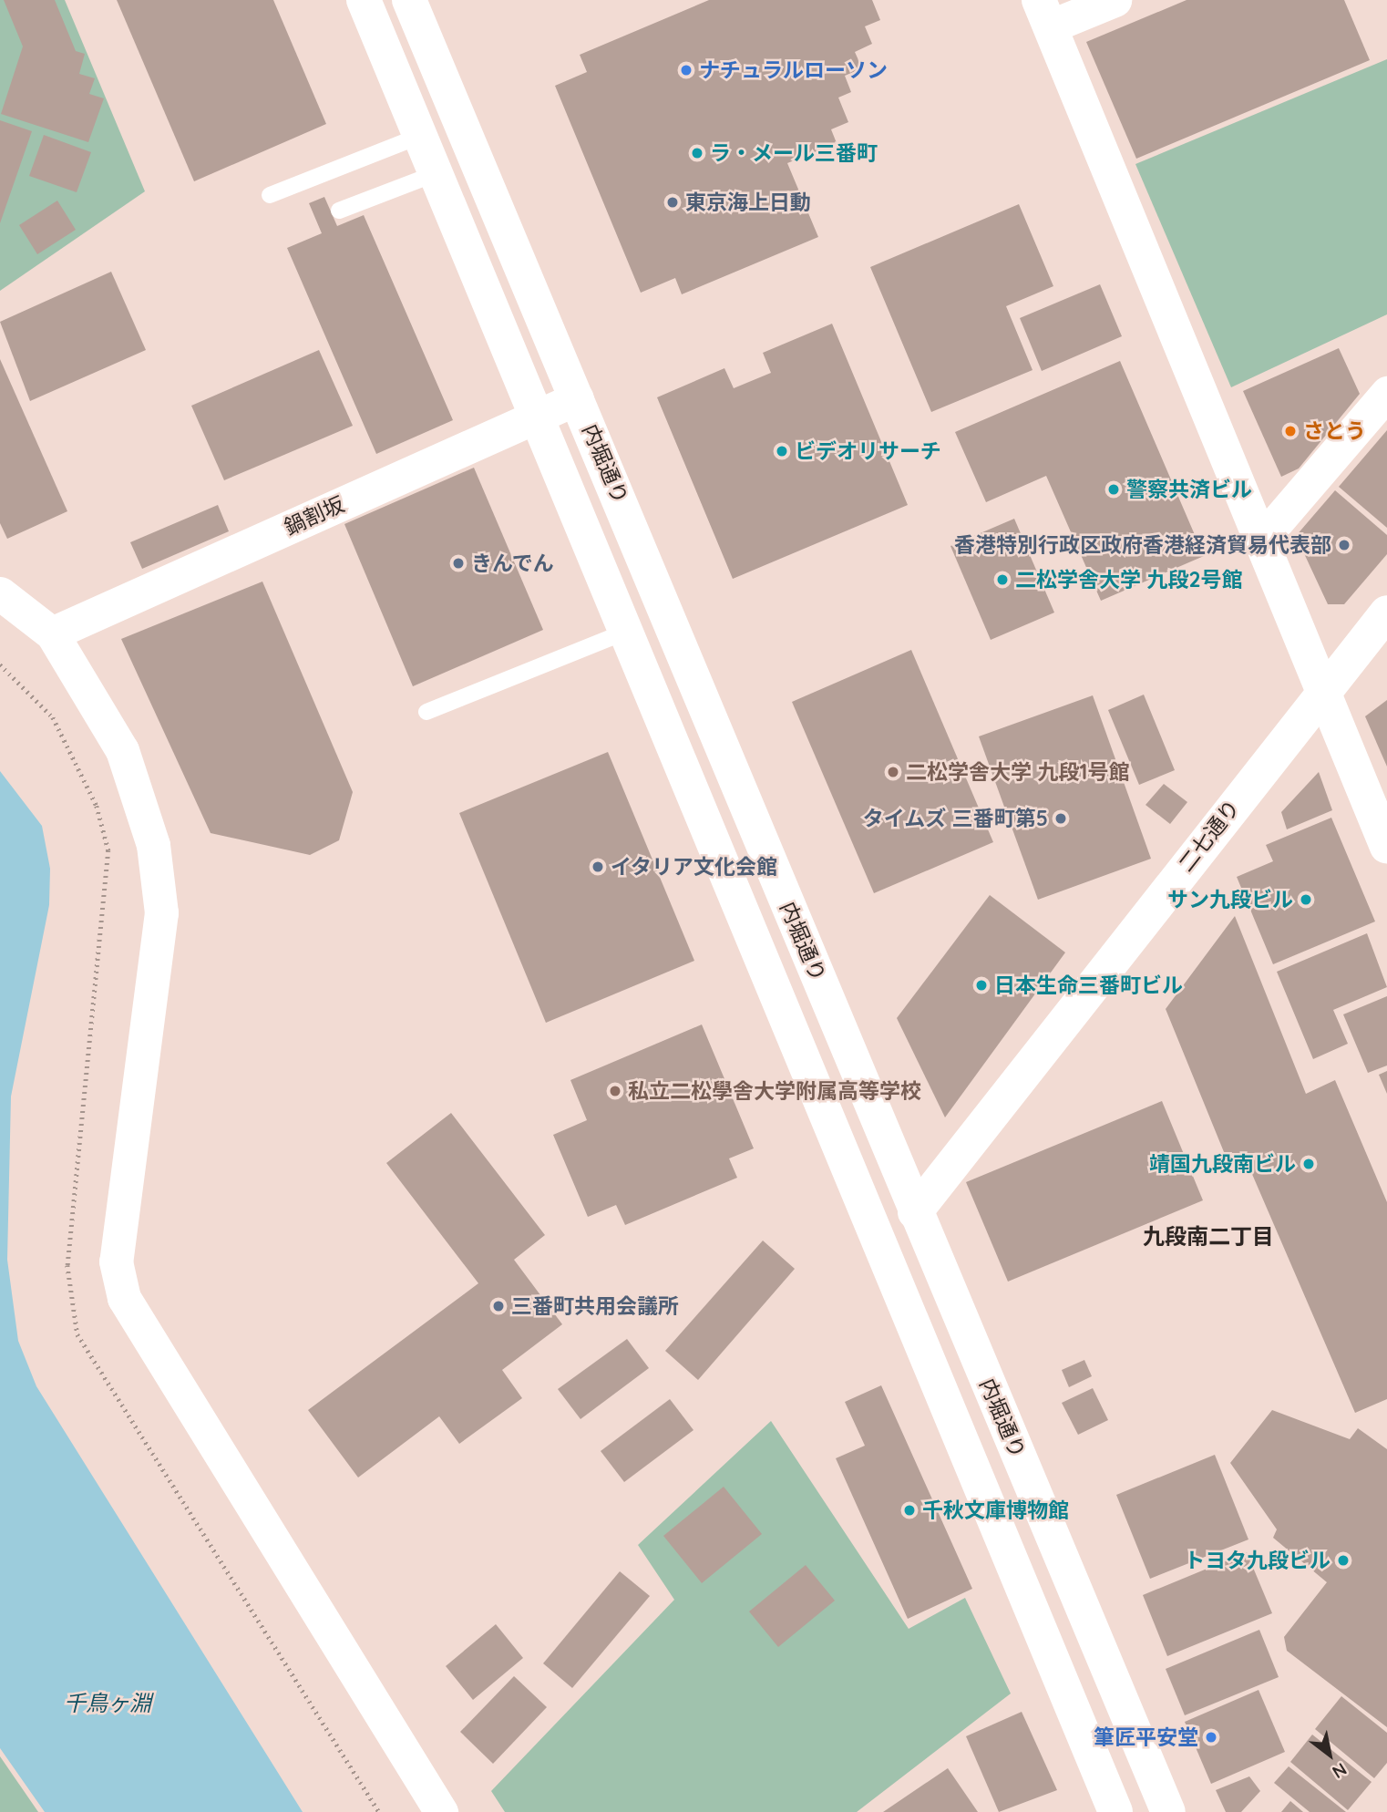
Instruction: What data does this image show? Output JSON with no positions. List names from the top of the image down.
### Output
{
  "streets": {
    "main road": ["内堀通り", "二七通り"],
    "street": ["鍋割坂"]
  },
  "crossings": [
    ["内堀通り", "鍋割坂"],
    ["内堀通り", "二七通り"]
  ],
  "districts": ["九段南二丁目"],
  "water": ["千鳥ヶ淵"],
  "places": [
    "ナチュラルローソン",
    "ラ・メール三番町",
    "東京海上日動",
    "さとう",
    "ビデオリサーチ",
    "警察共済ビル",
    "香港特別行政区政府香港経済貿易代表部",
    "きんでん",
    "二松学舎大学 九段2号館",
    "二松学舎大学 九段1号館",
    "タイムズ 三番町第5",
    "イタリア文化会館",
    "サン九段ビル",
    "日本生命三番町ビル",
    "私立二松學舎大学附属高等学校",
    "靖国九段南ビル",
    "三番町共用会議所",
    "千秋文庫博物館",
    "トヨタ九段ビル",
    "筆匠平安堂"
  ],
  "north": "bottom right"
}
